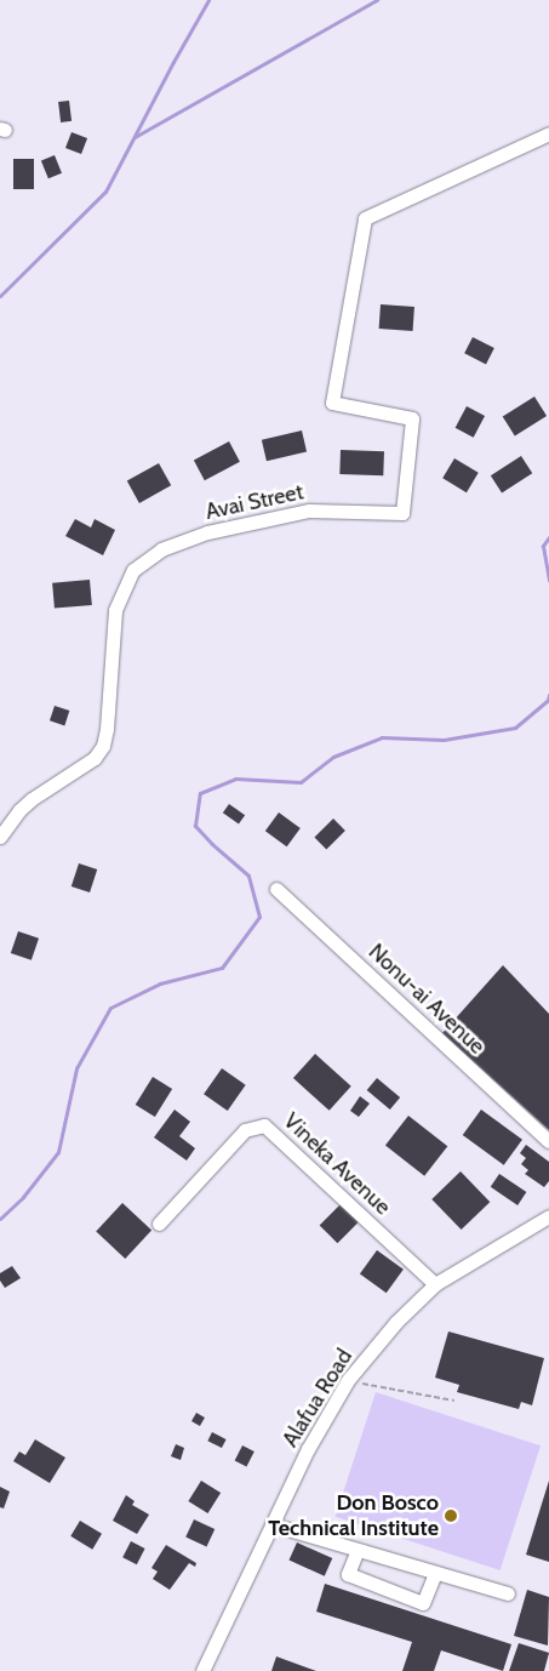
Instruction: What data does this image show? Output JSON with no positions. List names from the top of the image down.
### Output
{
  "streets": {
    "street": [
      "Avai Street",
      "Nonu-ai Avenue",
      "Vineka Avenue",
      "Alafua Road"
    ]
  },
  "crossings": [
    ["Vineka Avenue", "Alafua Road"]
  ],
  "places": ["Don Bosco Technical Institute"]
}
